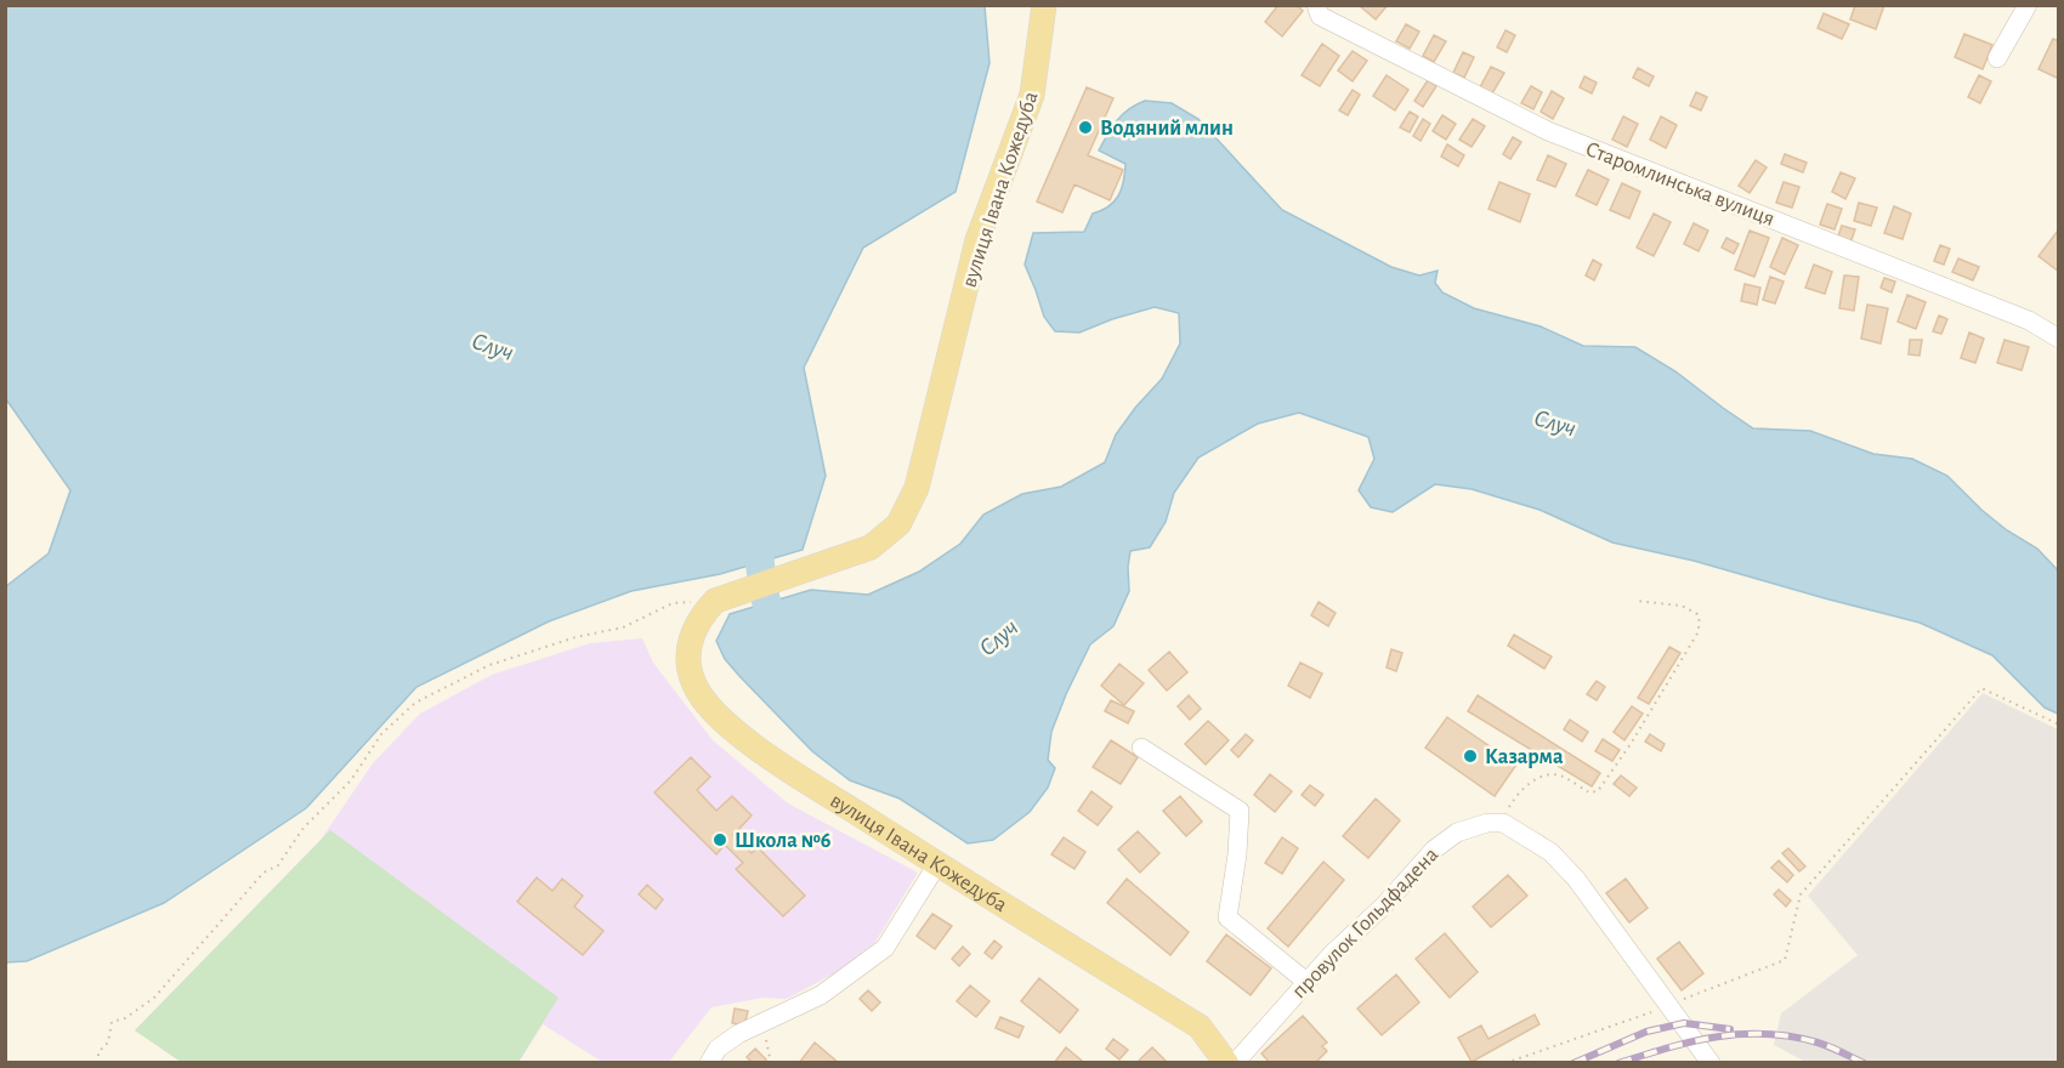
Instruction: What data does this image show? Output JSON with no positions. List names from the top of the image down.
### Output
{
  "streets": {
    "main road": ["вулиця Івана Кожедуба"],
    "street": ["Старомлинська вулиця", "провулок Гольдфадена"]
  },
  "water": ["Случ"],
  "places": ["Водяний млин", "Казарма", "Школа №6"]
}
